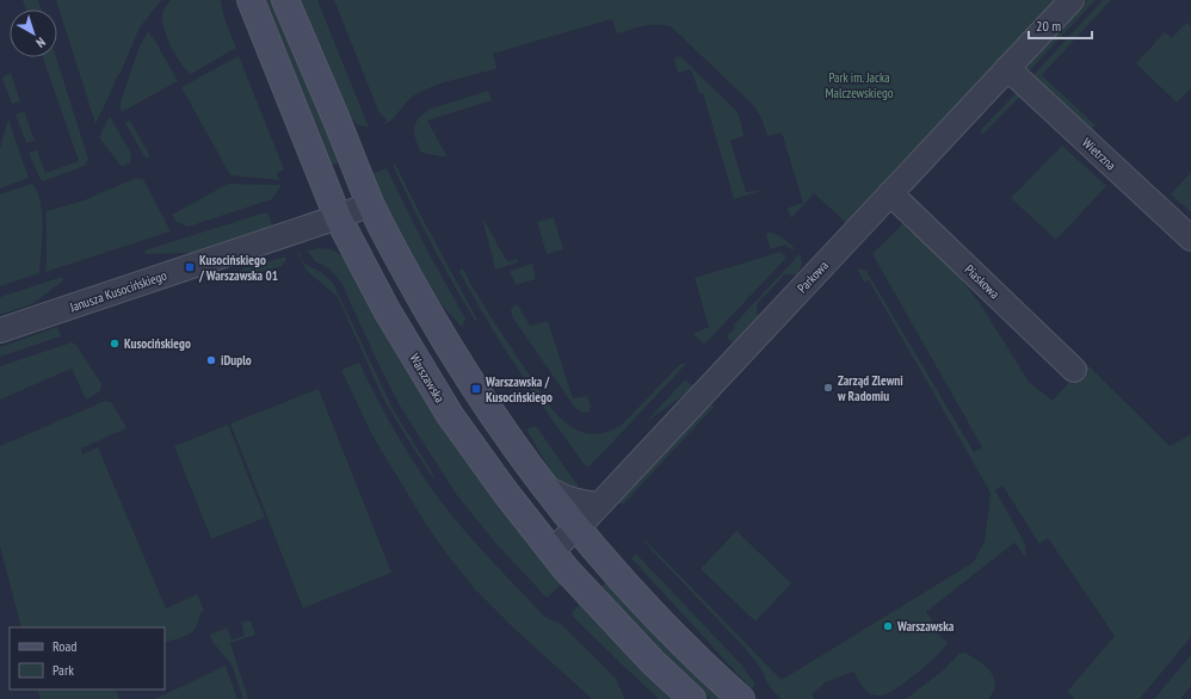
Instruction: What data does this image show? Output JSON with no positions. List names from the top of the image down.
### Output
{
  "streets": {
    "street": [
      "Wietrzna",
      "Parkowa",
      "Piaskowa",
      "Janusza Kusocińskiego",
      "Warszawska"
    ]
  },
  "crossings": [
    ["Wietrzna", "Parkowa"],
    ["Parkowa", "Piaskowa"],
    ["Parkowa", "Warszawska"],
    ["Janusza Kusocińskiego", "Warszawska"]
  ],
  "parks": ["Park im. Jacka Malczewskiego"],
  "places": {
    "transit": ["Kusocińskiego / Warszawska 01", "Warszawska / Kusocińskiego"],
    "other": [
      "Kusocińskiego",
      "iDuplo",
      "Zarząd Zlewni w Radomiu",
      "Warszawska"
    ]
  },
  "legend": ["Road", "Park"],
  "scale_bar": "20 m",
  "north": "bottom right"
}
